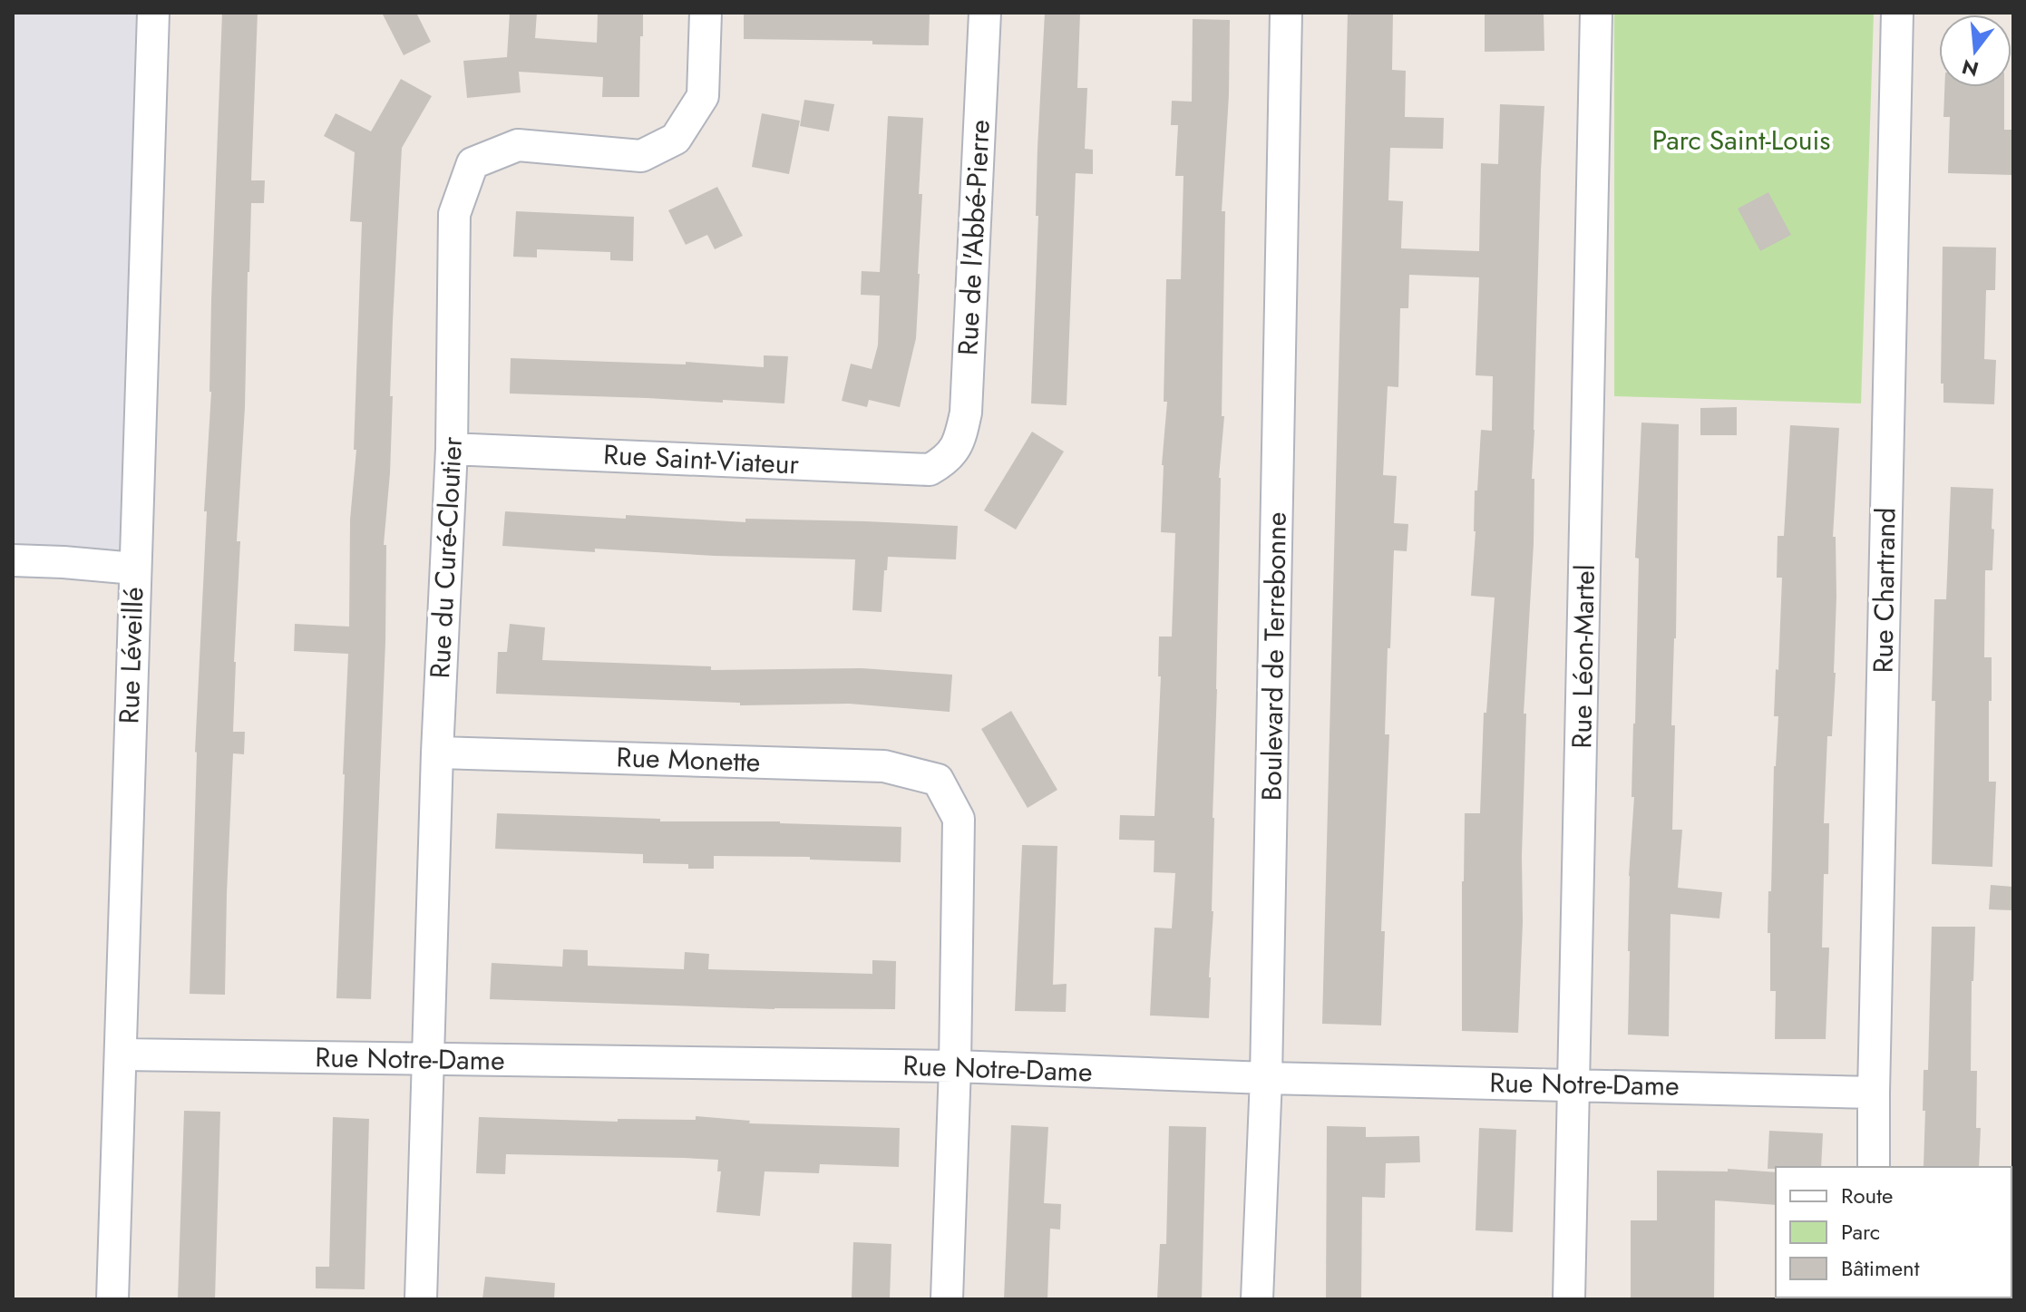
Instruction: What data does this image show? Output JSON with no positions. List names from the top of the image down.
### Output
{
  "streets": {
    "street": [
      "Rue de l'Abbé-Pierre",
      "Rue Saint-Viateur",
      "Rue du Curé-Cloutier",
      "Rue Chartrand",
      "Rue Léveillé",
      "Boulevard de Terrebonne",
      "Rue Léon-Martel",
      "Rue Monette",
      "Rue Notre-Dame"
    ]
  },
  "crossings": [
    ["Rue de l'Abbé-Pierre", "Rue Saint-Viateur"],
    ["Rue Saint-Viateur", "Rue du Curé-Cloutier"],
    ["Rue du Curé-Cloutier", "Rue Monette"],
    ["Rue du Curé-Cloutier", "Rue Notre-Dame"],
    ["Rue Chartrand", "Rue Notre-Dame"],
    ["Rue Léveillé", "Rue Notre-Dame"],
    ["Boulevard de Terrebonne", "Rue Notre-Dame"],
    ["Rue Léon-Martel", "Rue Notre-Dame"],
    ["Rue Monette", "Rue Notre-Dame"]
  ],
  "parks": ["Parc Saint-Louis"],
  "legend": ["Route", "Parc", "Bâtiment"],
  "north": "bottom"
}
